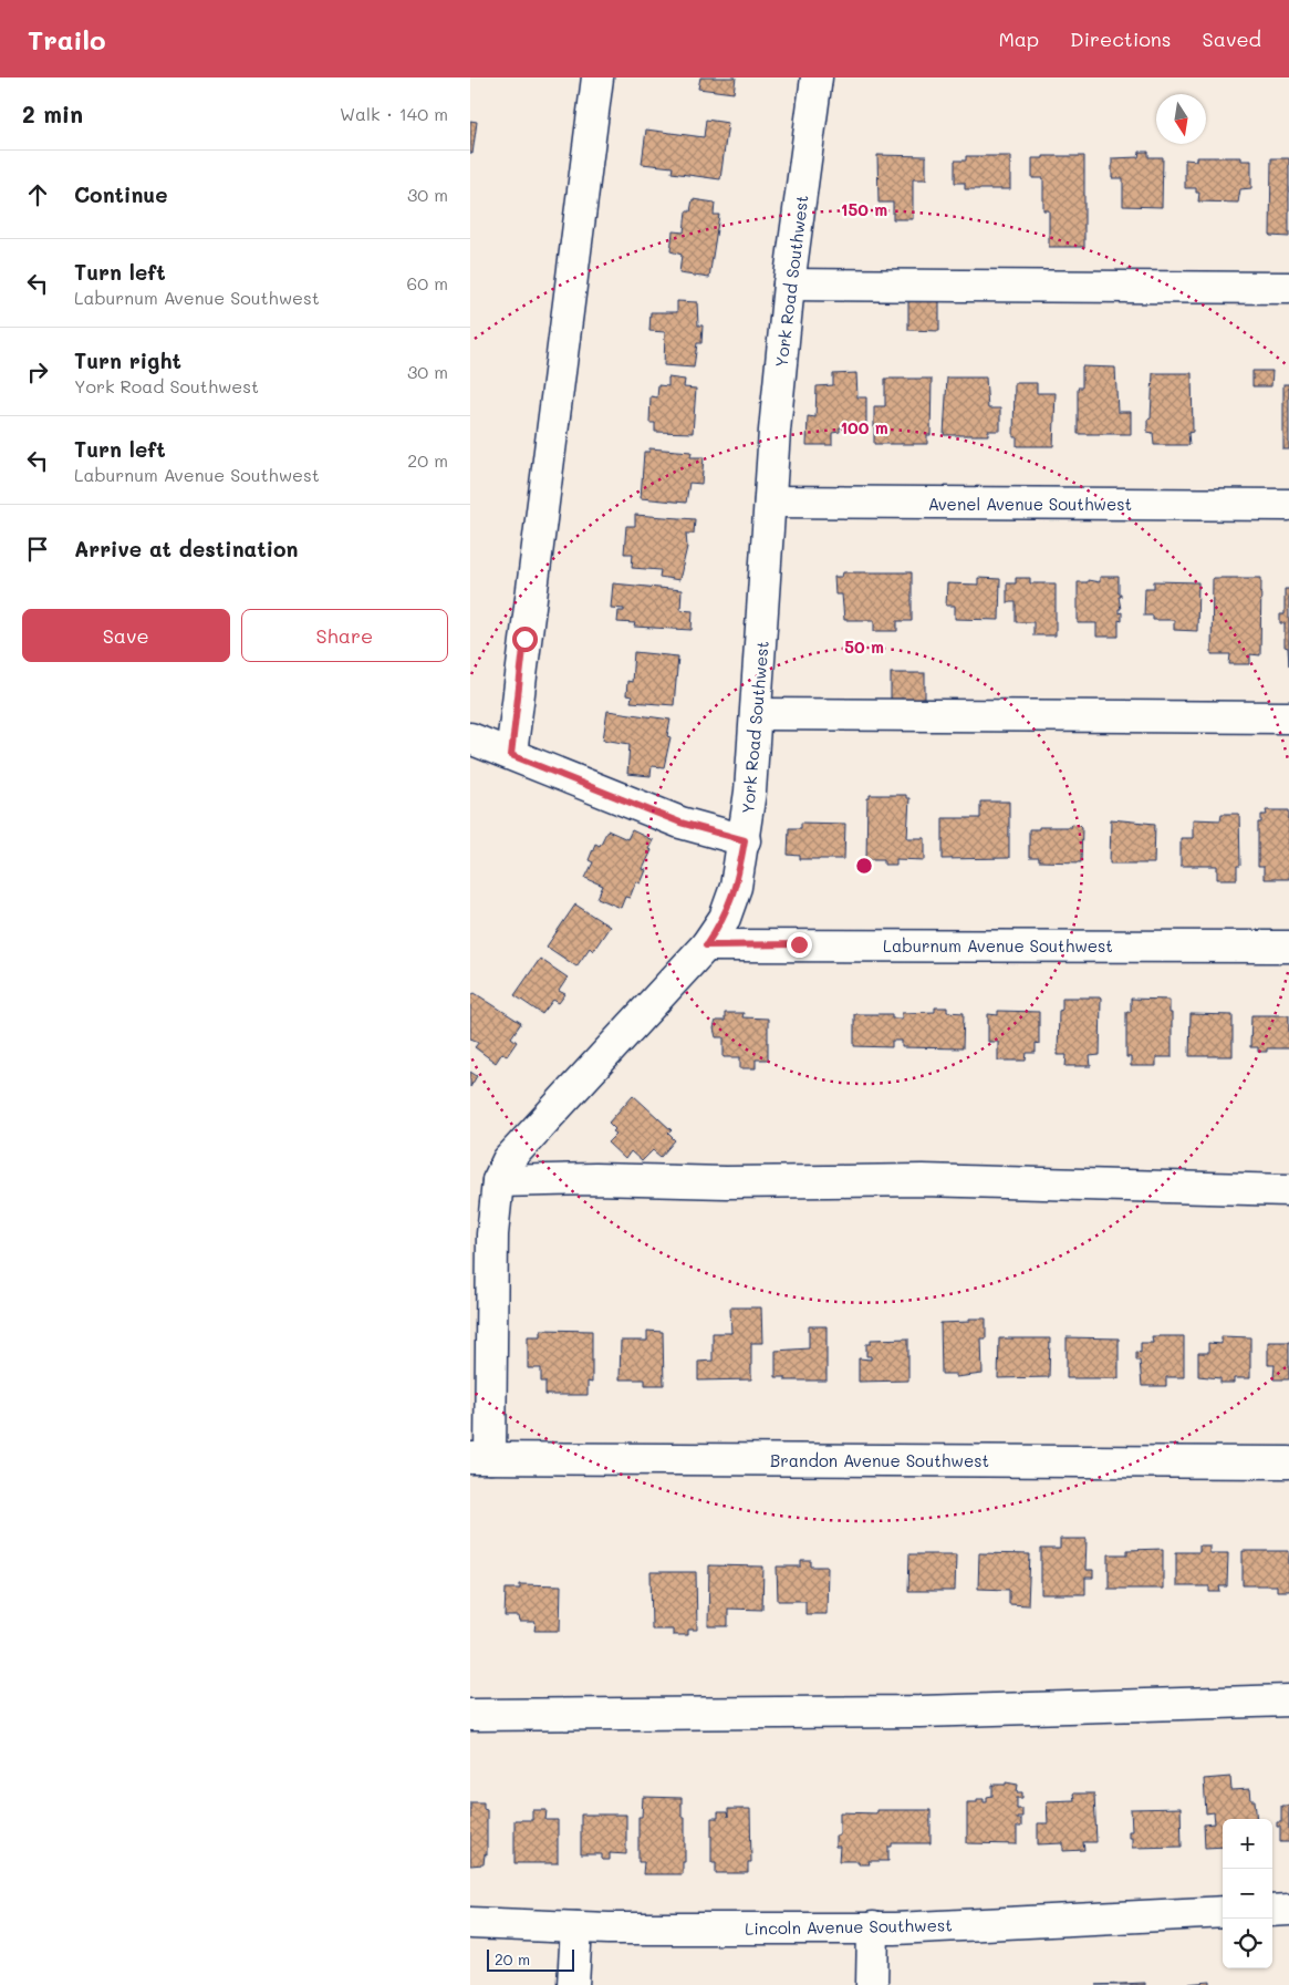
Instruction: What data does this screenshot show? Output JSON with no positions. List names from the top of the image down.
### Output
{
  "streets": {
    "street": [
      "York Road Southwest",
      "Avenel Avenue Southwest",
      "Laburnum Avenue Southwest",
      "Brandon Avenue Southwest",
      "Lincoln Avenue Southwest"
    ]
  },
  "crossings": [
    ["York Road Southwest", "Avenel Avenue Southwest"],
    ["York Road Southwest", "Laburnum Avenue Southwest"],
    ["York Road Southwest", "Brandon Avenue Southwest"]
  ],
  "scale_bar": "20 m",
  "north": "bottom",
  "page": {
    "header": "Trailo",
    "nav": ["Map", "Directions", "Saved"],
    "heading": ["2 min", "Walk · 140 m"],
    "list": [
      ["Continue", "30 m"],
      ["Turn left", "Laburnum Avenue Southwest", "60 m"],
      ["Turn right", "York Road Southwest", "30 m"],
      ["Turn left", "Laburnum Avenue Southwest", "20 m"],
      "Arrive at destination"
    ],
    "buttons": ["Save", "Share"],
    "map_buttons": ["+", "−"],
    "scale": "20 m"
  },
  "rings": ["150 m", "100 m", "50 m"]
}
